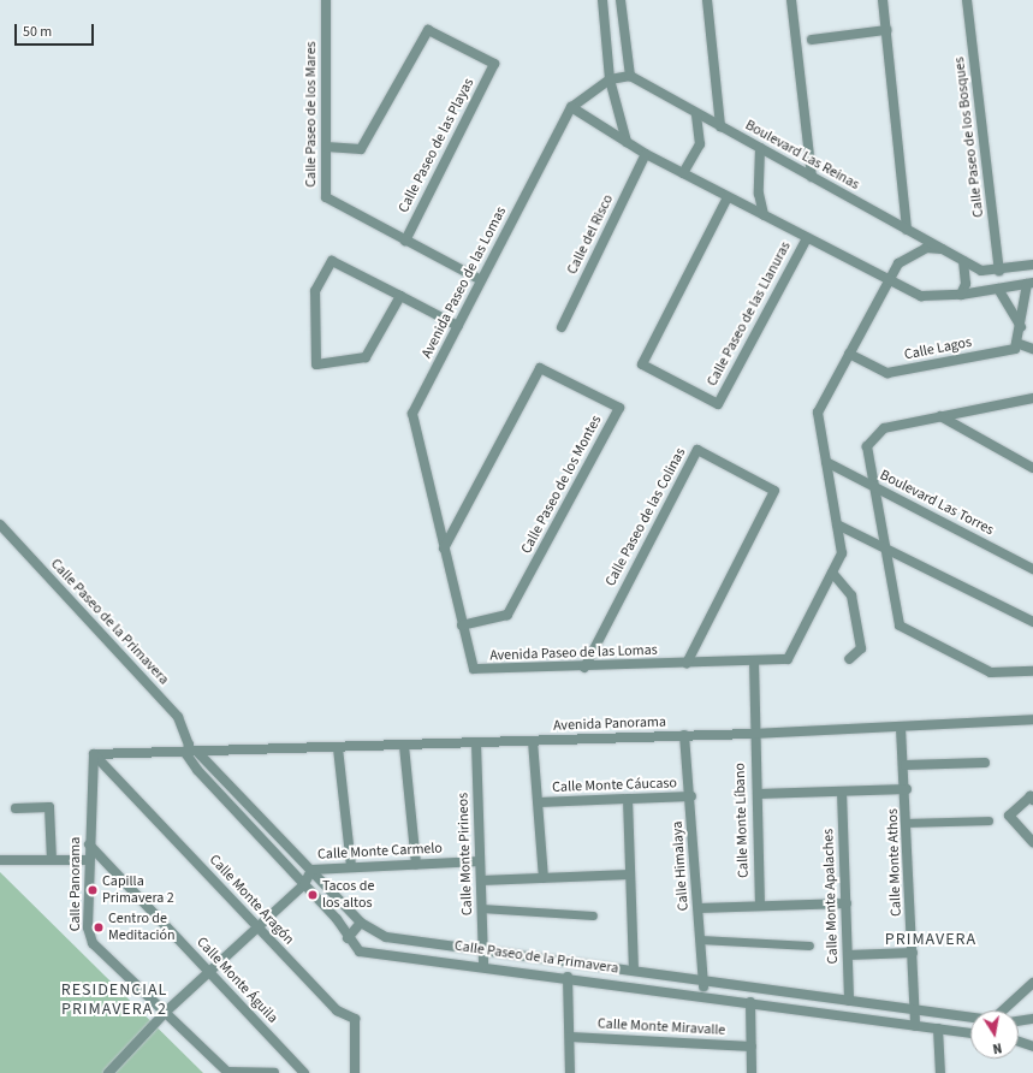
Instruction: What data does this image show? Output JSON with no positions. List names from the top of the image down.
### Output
{
  "streets": {
    "street": [
      "Calle Paseo de los Mares",
      "Calle Paseo de los Bosques",
      "Calle Paseo de las Playas",
      "Boulevard Las Reinas",
      "Calle del Risco",
      "Avenida Paseo de las Lomas",
      "Calle Paseo de las Llanuras",
      "Calle Lagos",
      "Calle Paseo de los Montes",
      "Boulevard Las Torres",
      "Calle Paseo de las Colinas",
      "Calle Paseo de la Primavera",
      "Avenida Panorama",
      "Calle Monte Cáucaso",
      "Calle Monte Líbano",
      "Calle Monte Carmelo",
      "Calle Monte Pirineos",
      "Calle Monte Athos",
      "Calle Himalaya",
      "Calle Panorama",
      "Calle Monte Apalaches",
      "Calle Monte Aragón",
      "Calle Monte Águila",
      "Calle Monte Miravalle"
    ]
  },
  "crossings": [
    ["Calle Paseo de los Mares", "Calle Paseo de las Playas"],
    ["Calle Paseo de los Mares", "Avenida Paseo de las Lomas"],
    ["Calle Paseo de los Bosques", "Boulevard Las Reinas"],
    ["Boulevard Las Reinas", "Avenida Paseo de las Lomas"],
    ["Avenida Paseo de las Lomas", "Calle Lagos"],
    ["Avenida Paseo de las Lomas", "Calle Paseo de los Montes"],
    ["Avenida Paseo de las Lomas", "Boulevard Las Torres"],
    ["Avenida Paseo de las Lomas", "Calle Paseo de las Colinas"],
    ["Avenida Paseo de las Lomas", "Calle Monte Líbano"],
    ["Calle Paseo de la Primavera", "Avenida Panorama"],
    ["Calle Paseo de la Primavera", "Calle Monte Carmelo"],
    ["Calle Paseo de la Primavera", "Calle Monte Pirineos"],
    ["Calle Paseo de la Primavera", "Calle Monte Athos"],
    ["Calle Paseo de la Primavera", "Calle Himalaya"],
    ["Calle Paseo de la Primavera", "Calle Monte Apalaches"],
    ["Avenida Panorama", "Calle Monte Líbano"],
    ["Avenida Panorama", "Calle Monte Pirineos"],
    ["Avenida Panorama", "Calle Monte Athos"],
    ["Avenida Panorama", "Calle Himalaya"],
    ["Avenida Panorama", "Calle Panorama"],
    ["Avenida Panorama", "Calle Monte Aragón"],
    ["Calle Monte Cáucaso", "Calle Himalaya"],
    ["Calle Monte Carmelo", "Calle Monte Pirineos"],
    ["Calle Monte Carmelo", "Calle Panorama"],
    ["Calle Monte Carmelo", "Calle Monte Aragón"],
    ["Calle Monte Carmelo", "Calle Monte Águila"],
    ["Calle Panorama", "Calle Monte Aragón"],
    ["Calle Panorama", "Calle Monte Águila"]
  ],
  "districts": ["PRIMAVERA", "RESIDENCIAL PRIMAVERA 2"],
  "places": ["Capilla Primavera 2", "Tacos de los altos", "Centro de Meditación"],
  "scale_bar": "50 m",
  "north": "bottom"
}
